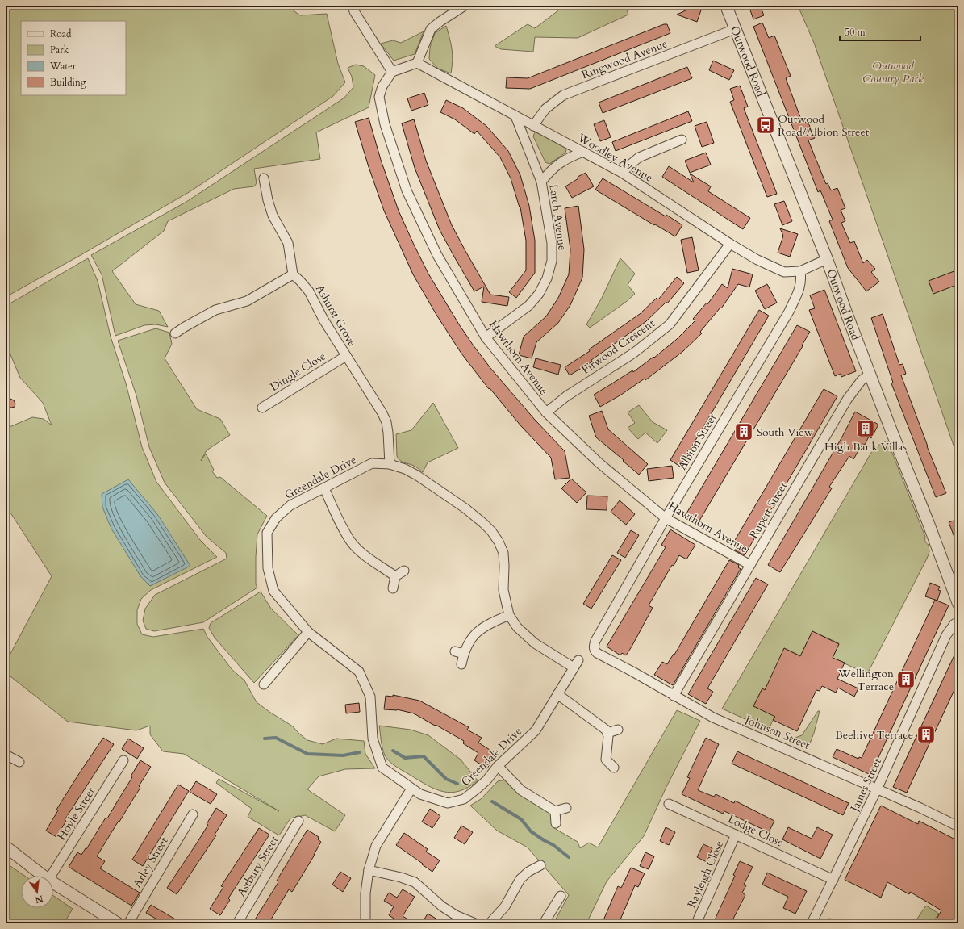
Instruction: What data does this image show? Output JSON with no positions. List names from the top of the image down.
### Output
{
  "streets": {
    "street": [
      "Ringwood Avenue",
      "Outwood Road",
      "Woodley Avenue",
      "Larch Avenue",
      "Ashurst Grove",
      "Firwood Crescent",
      "Hawthorn Avenue",
      "Dingle Close",
      "Albion Street",
      "Greendale Drive",
      "Rupert Street",
      "Johnson Street",
      "James Street",
      "Hoyle Street",
      "Lodge Close",
      "Arley Street",
      "Astbury Street",
      "Rayleigh Close"
    ]
  },
  "crossings": [
    ["Ringwood Avenue", "Outwood Road"],
    ["Ringwood Avenue", "Woodley Avenue"],
    ["Outwood Road", "Rupert Street"],
    ["Woodley Avenue", "Larch Avenue"],
    ["Woodley Avenue", "Firwood Crescent"],
    ["Woodley Avenue", "Albion Street"],
    ["Larch Avenue", "Hawthorn Avenue"],
    ["Ashurst Grove", "Dingle Close"],
    ["Ashurst Grove", "Greendale Drive"],
    ["Firwood Crescent", "Hawthorn Avenue"],
    ["Hawthorn Avenue", "Albion Street"],
    ["Hawthorn Avenue", "Rupert Street"],
    ["Albion Street", "Johnson Street"],
    ["Rupert Street", "Johnson Street"],
    ["Johnson Street", "James Street"],
    ["James Street", "Lodge Close"],
    ["Lodge Close", "Rayleigh Close"]
  ],
  "parks": ["Outwood Country Park"],
  "places": {
    "bus stop": ["Outwood Road/Albion Street"],
    "building": [
      "High Bank Villas",
      "South View",
      "Wellington Terrace",
      "Beehive Terrace"
    ]
  },
  "legend": [
    "Road",
    "Park",
    "Water",
    "Building"
  ],
  "scale_bar": "50 m",
  "north": "bottom"
}
